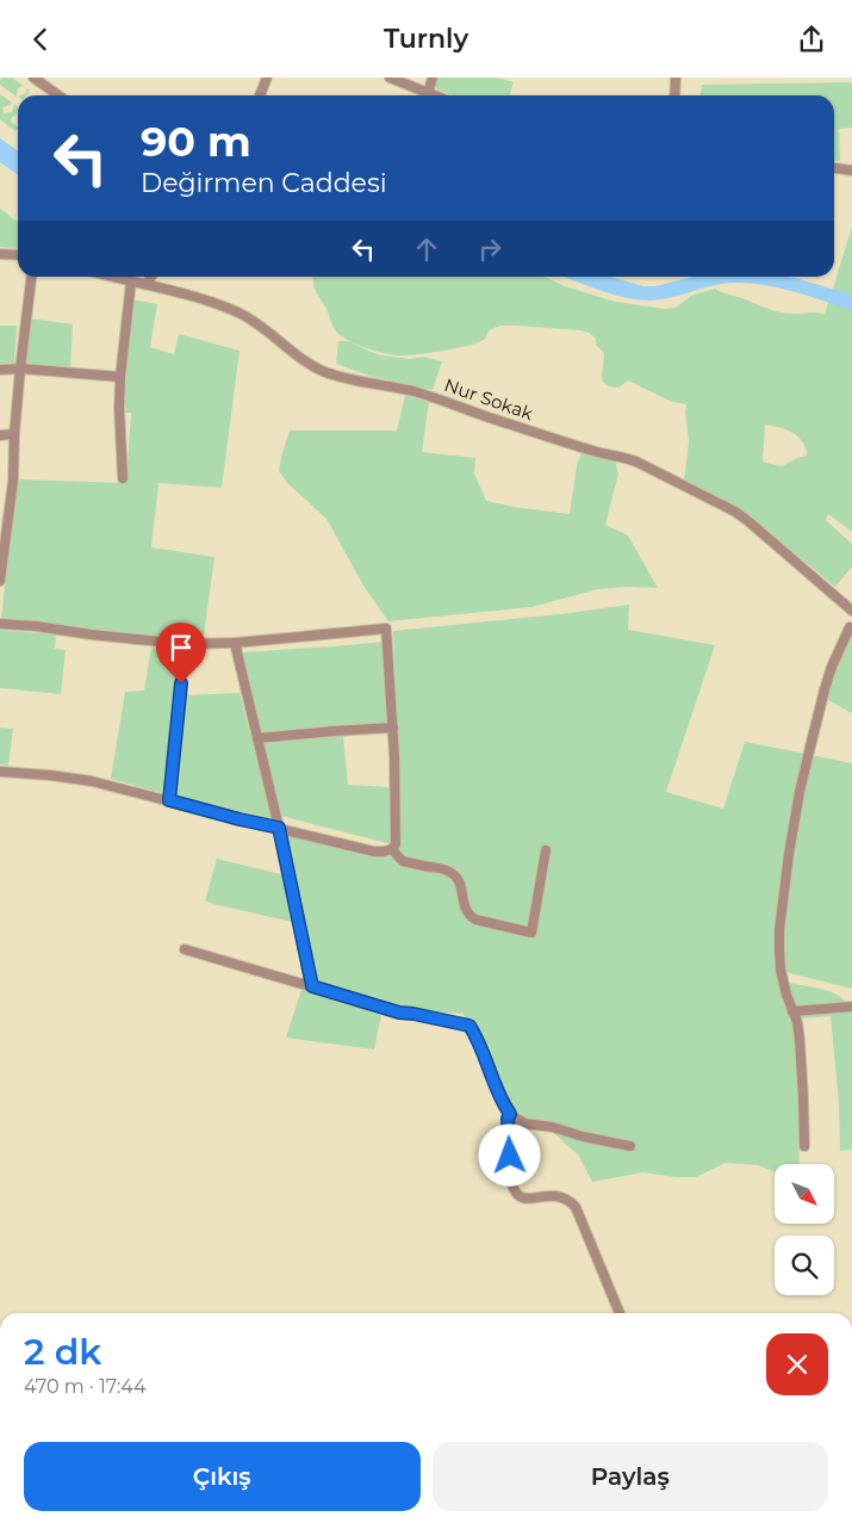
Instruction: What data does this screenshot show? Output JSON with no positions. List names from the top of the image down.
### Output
{
  "streets": {
    "street": ["Nur Sokak"]
  },
  "north": "bottom right",
  "page": {
    "header": "Turnly",
    "turn": ["90 m", "Değirmen Caddesi"],
    "heading": ["2 dk", "470 m · 17:44"],
    "buttons": ["Çıkış", "Paylaş"]
  }
}
